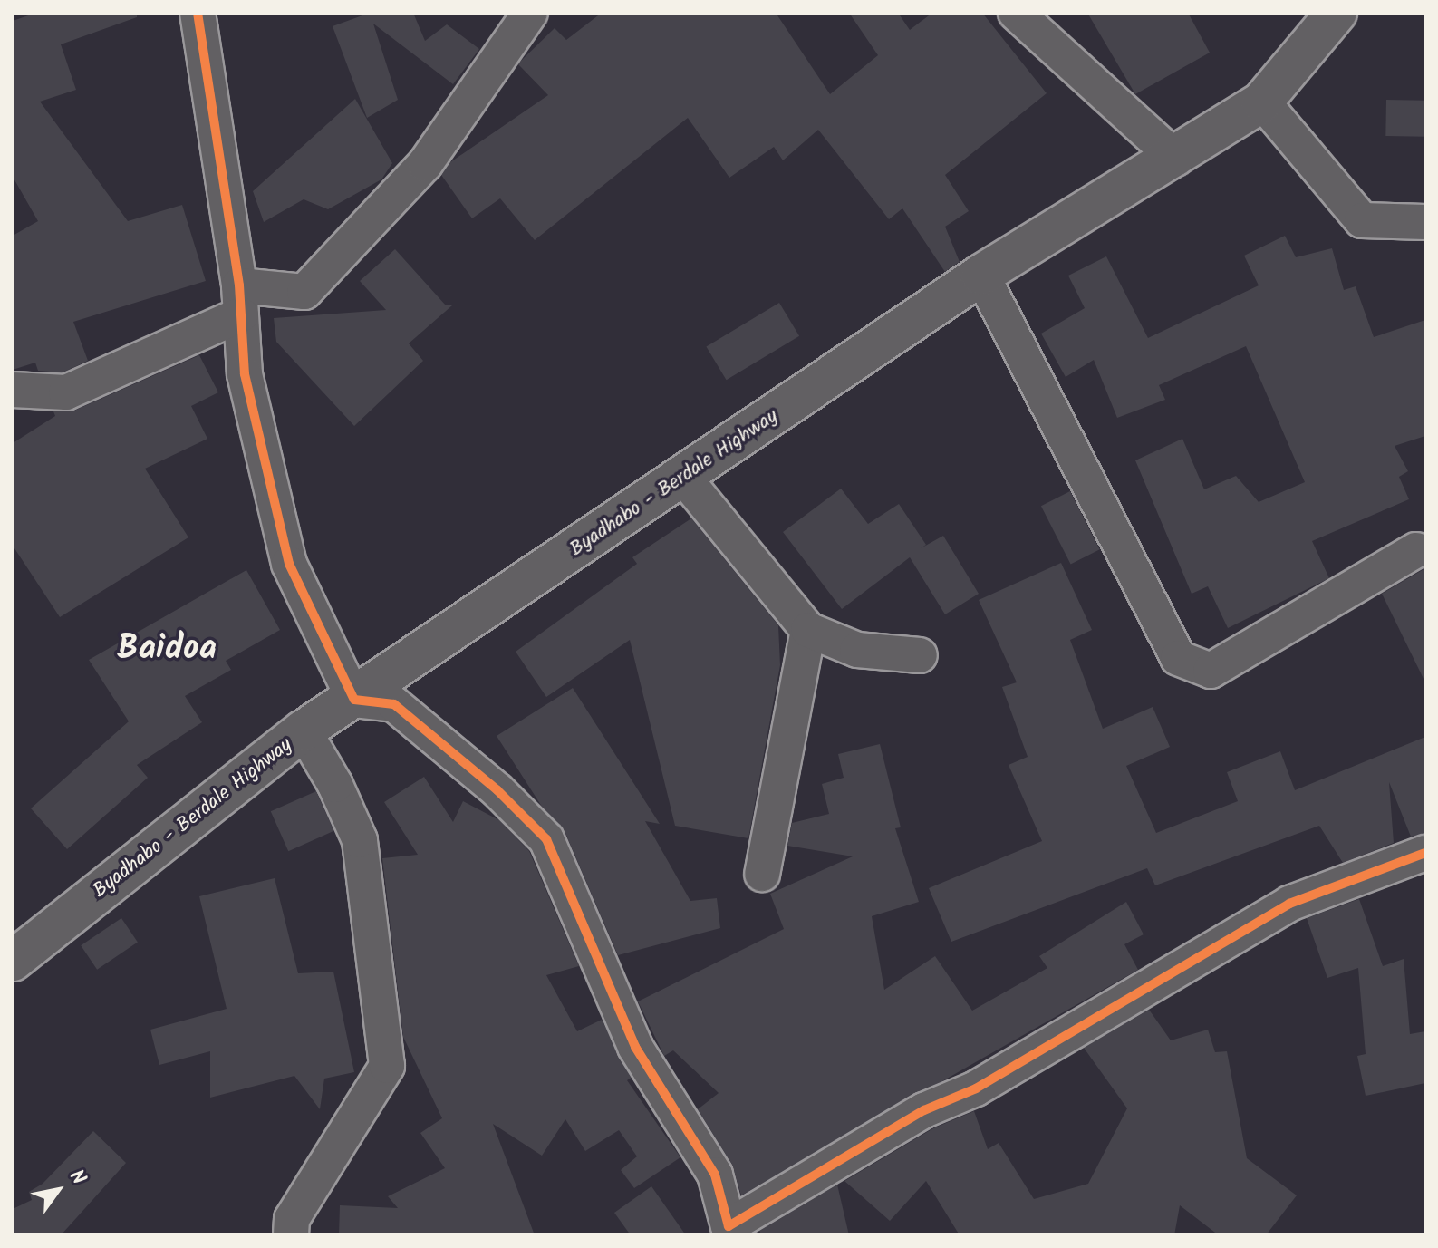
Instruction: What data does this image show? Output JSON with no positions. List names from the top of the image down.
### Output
{
  "streets": {
    "main road": ["Byadhabo - Berdale Highway"]
  },
  "districts": ["Baidoa"],
  "north": "top right"
}
